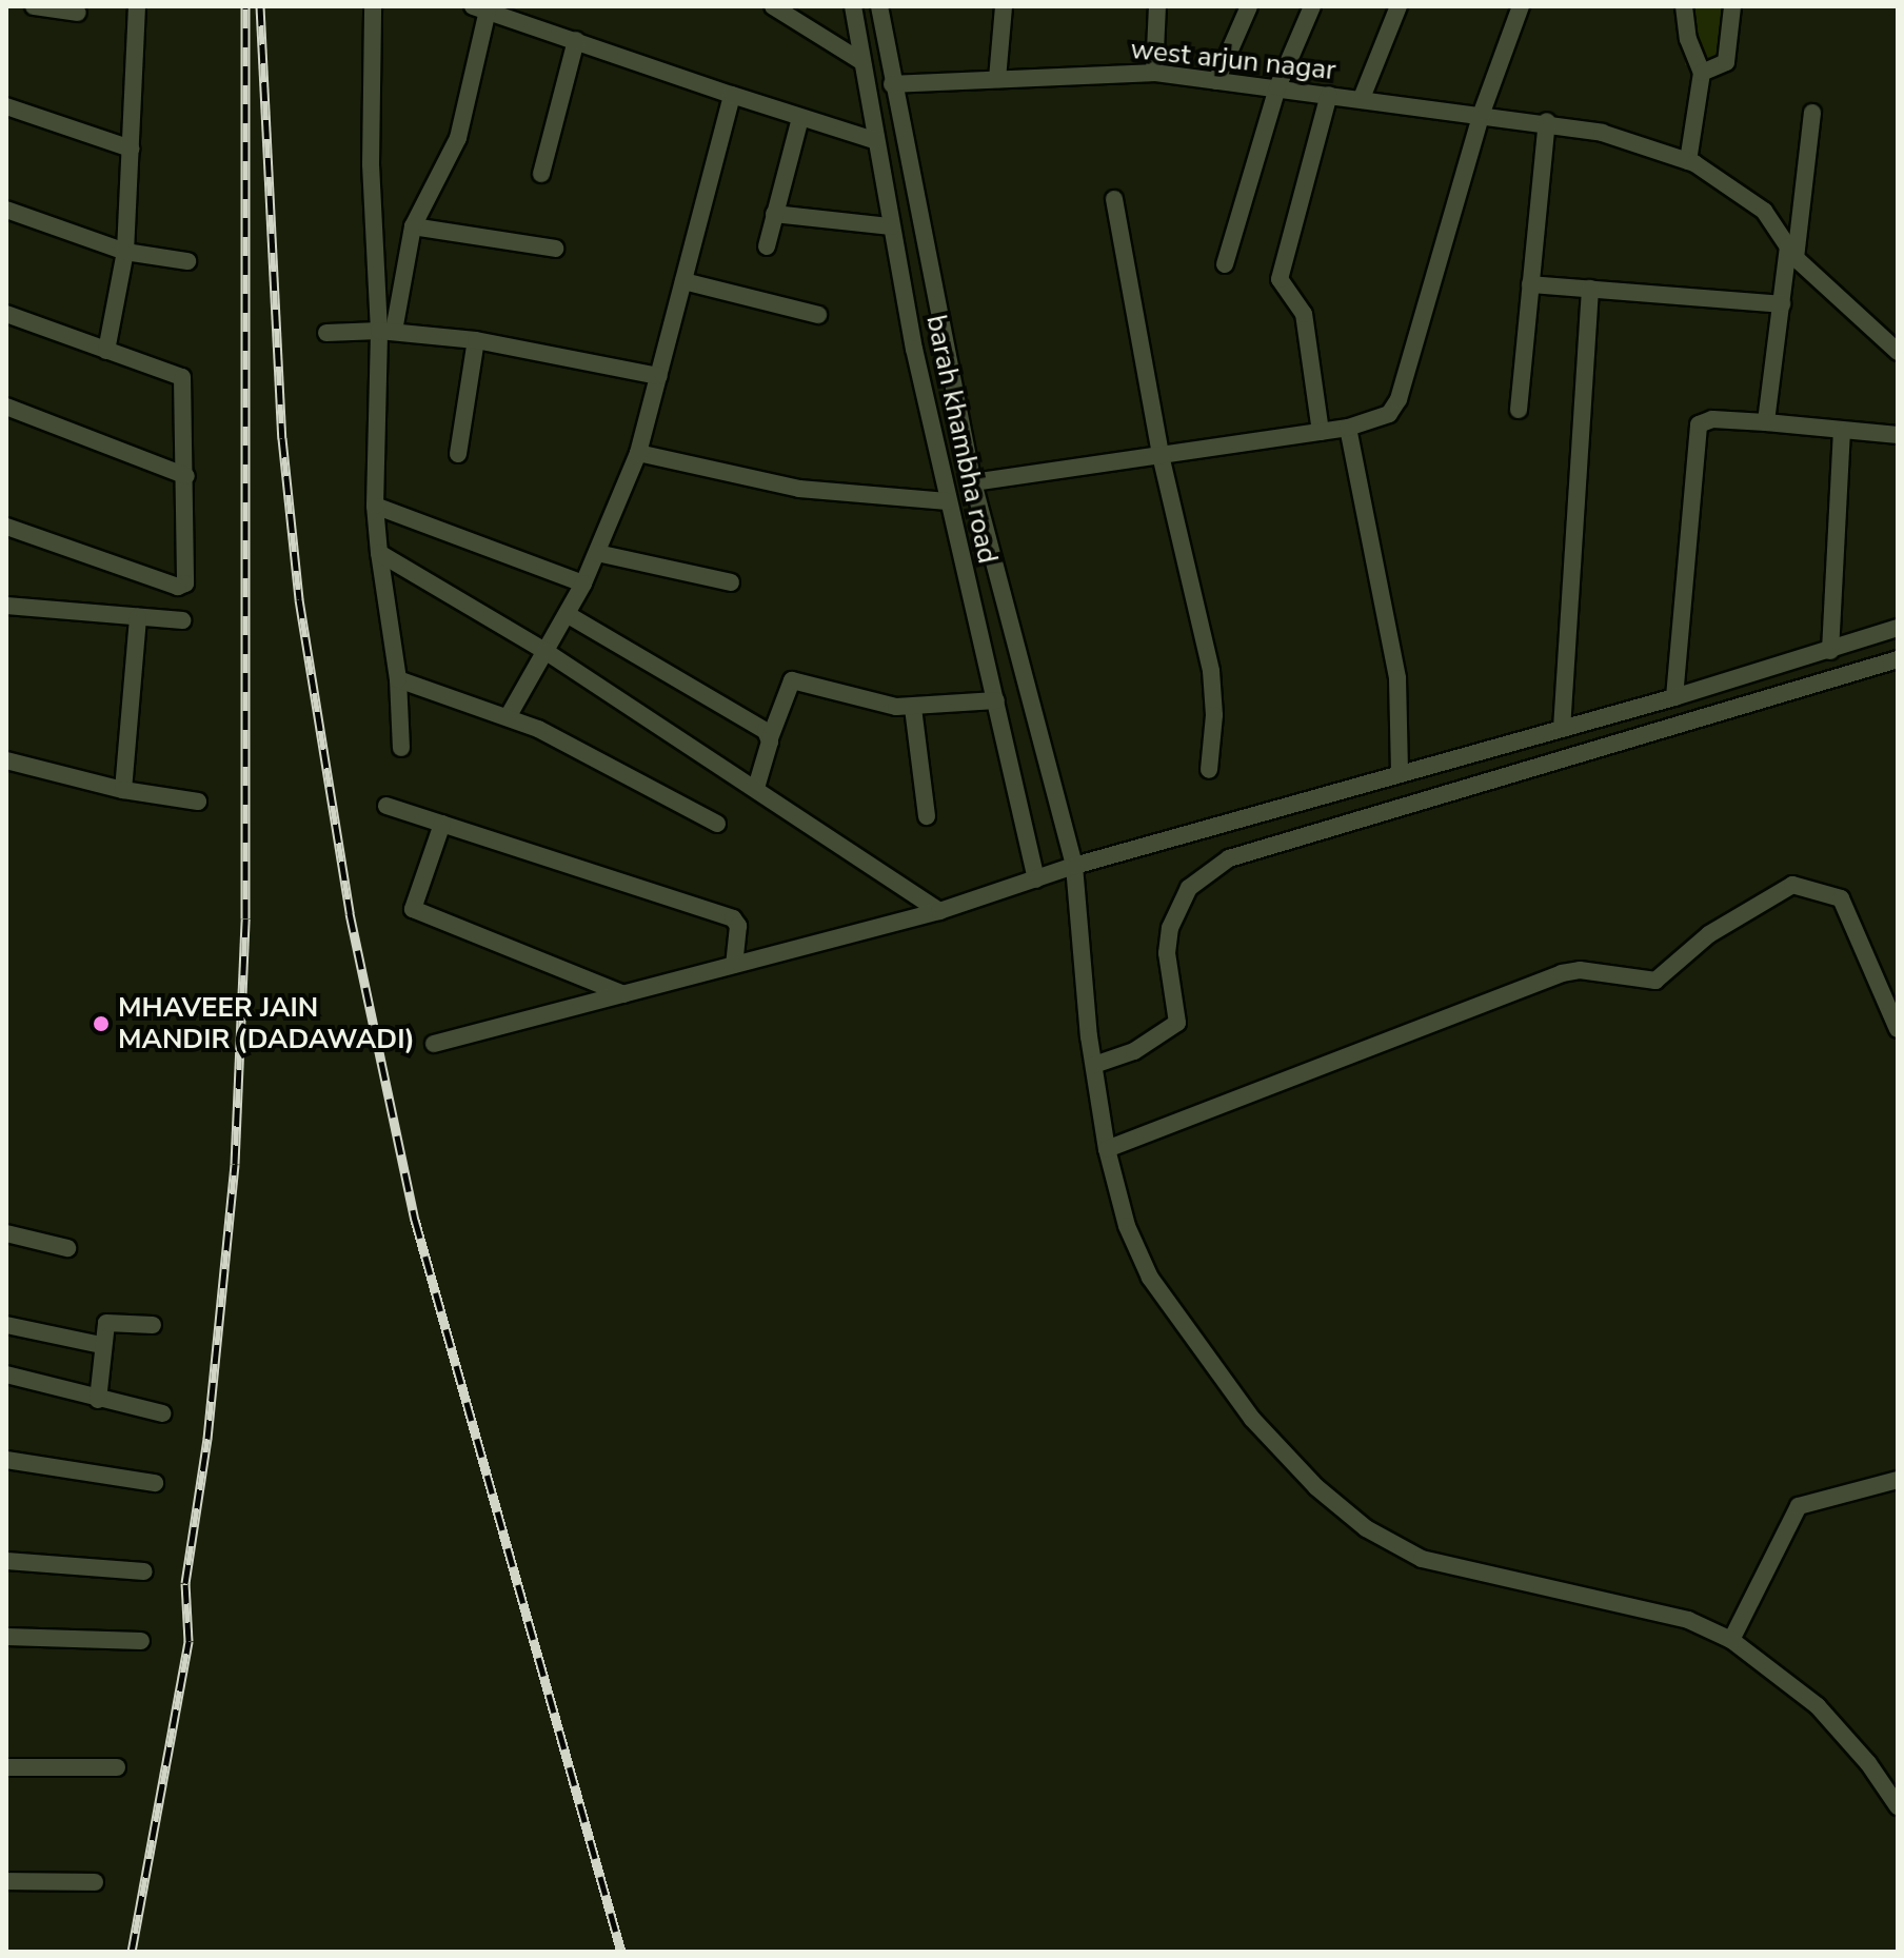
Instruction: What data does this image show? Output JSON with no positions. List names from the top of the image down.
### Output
{
  "streets": {
    "street": ["west arjun nagar", "barah khambha road"]
  },
  "crossings": [
    ["west arjun nagar", "barah khambha road"]
  ],
  "places": ["MHAVEER JAIN MANDIR (DADAWADI)"]
}
